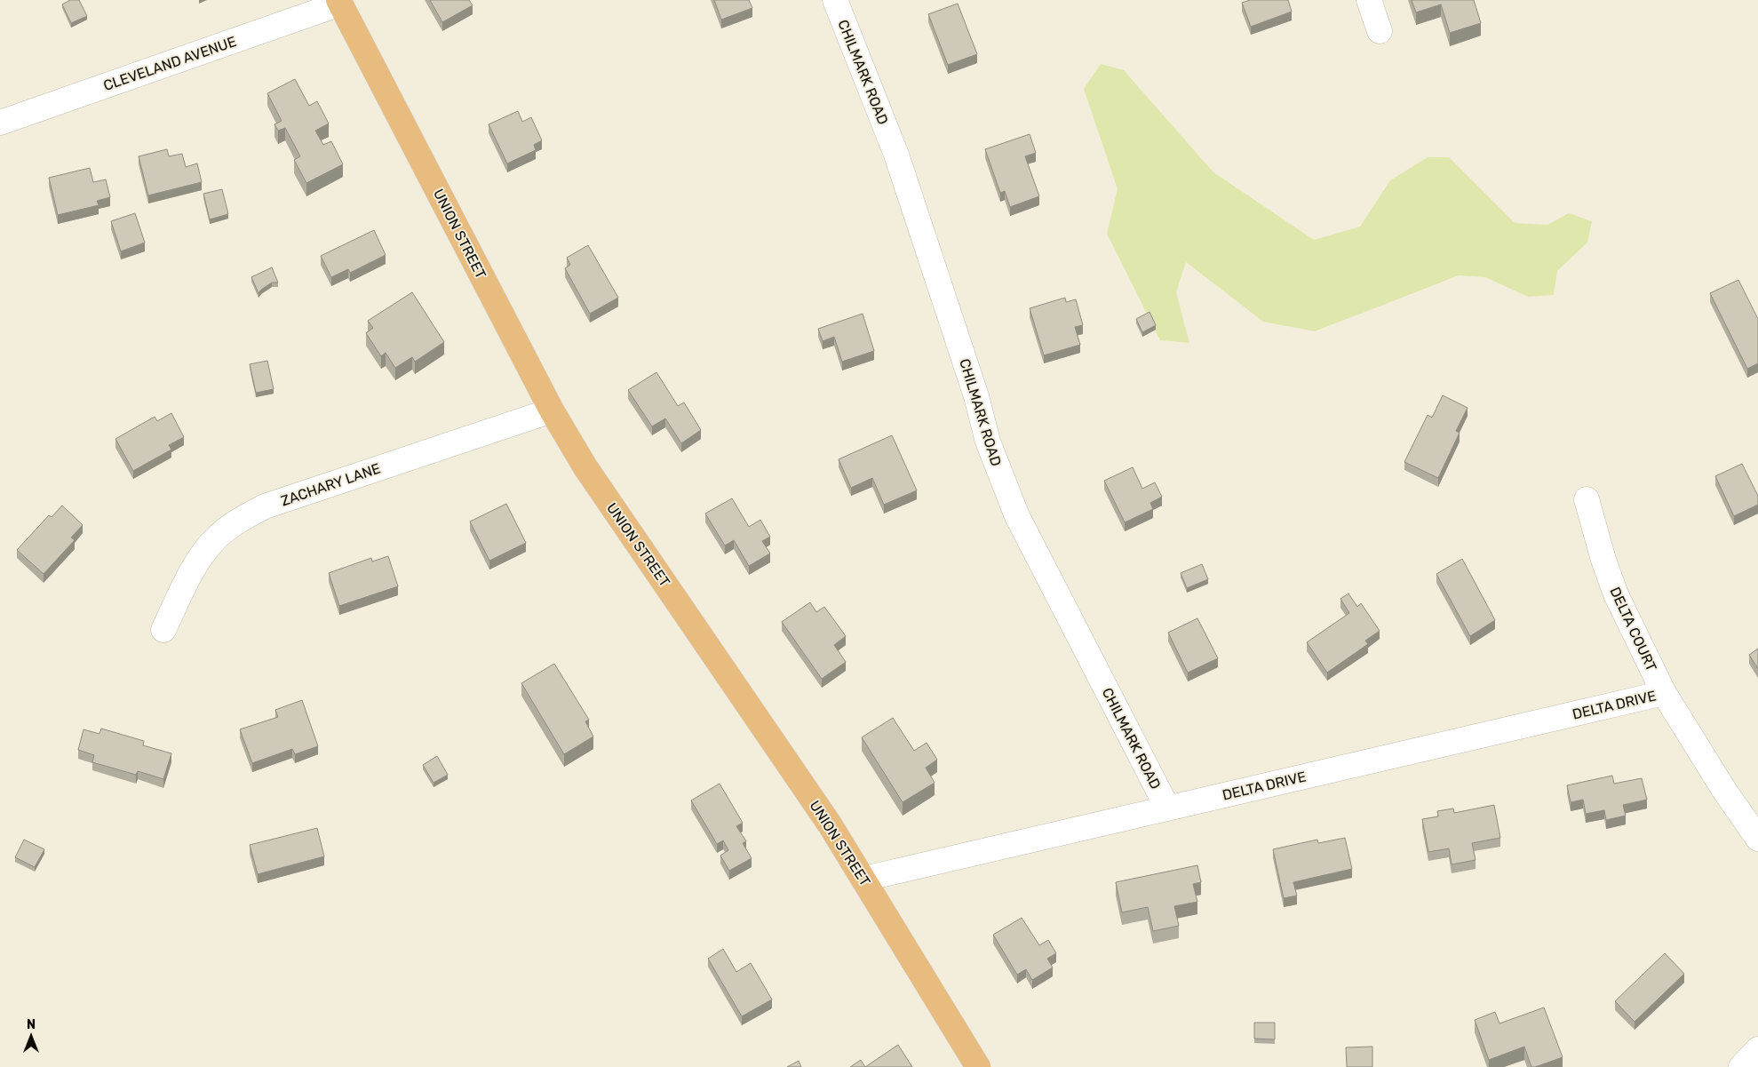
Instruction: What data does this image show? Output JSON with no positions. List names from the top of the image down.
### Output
{
  "streets": {
    "main road": ["UNION STREET"],
    "street": [
      "CLEVELAND AVENUE",
      "CHILMARK ROAD",
      "ZACHARY LANE",
      "DELTA COURT",
      "DELTA DRIVE"
    ]
  },
  "crossings": [
    ["CLEVELAND AVENUE", "UNION STREET"],
    ["CHILMARK ROAD", "DELTA DRIVE"],
    ["UNION STREET", "ZACHARY LANE"],
    ["UNION STREET", "DELTA DRIVE"],
    ["DELTA COURT", "DELTA DRIVE"]
  ],
  "north": "top"
}
